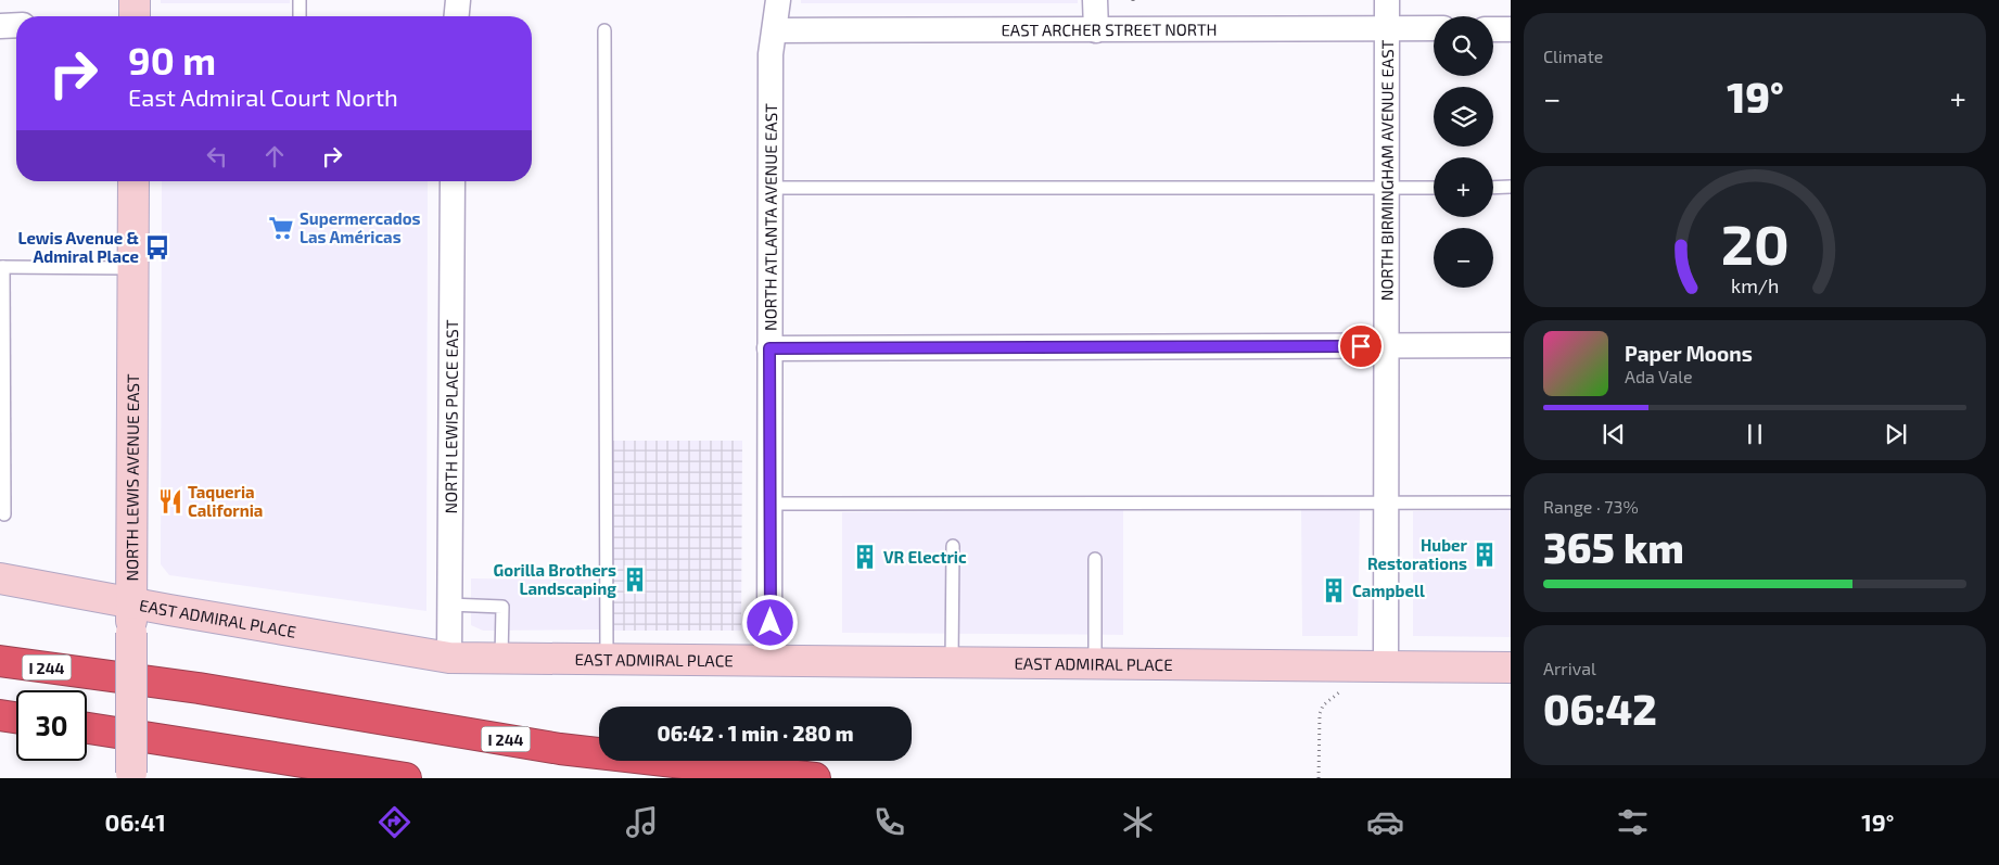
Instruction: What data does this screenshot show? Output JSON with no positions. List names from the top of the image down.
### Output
{
  "streets": {
    "highway": ["I 244"],
    "main road": ["NORTH LEWIS AVENUE EAST", "EAST ADMIRAL PLACE"],
    "street": [
      "EAST ARCHER STREET NORTH",
      "NORTH BIRMINGHAM AVENUE EAST",
      "NORTH ATLANTA AVENUE EAST",
      "NORTH LEWIS PLACE EAST"
    ]
  },
  "crossings": [
    ["EAST ARCHER STREET NORTH", "NORTH BIRMINGHAM AVENUE EAST"],
    ["EAST ARCHER STREET NORTH", "NORTH ATLANTA AVENUE EAST"],
    ["NORTH BIRMINGHAM AVENUE EAST", "EAST ADMIRAL PLACE"],
    ["NORTH ATLANTA AVENUE EAST", "EAST ADMIRAL PLACE"],
    ["NORTH LEWIS PLACE EAST", "EAST ADMIRAL PLACE"],
    ["NORTH LEWIS AVENUE EAST", "EAST ADMIRAL PLACE"]
  ],
  "places": {
    "supermarket": ["Supermercados Las Américas"],
    "bus stop": ["Lewis Avenue & Admiral Place"],
    "restaurant": ["Taqueria California"],
    "building": [
      "Huber Restorations",
      "VR Electric",
      "Gorilla Brothers Landscaping",
      "Campbell"
    ]
  },
  "page": {
    "tile": [
      "Climate",
      ["Range · 73%", "365 km"],
      ["Arrival", "06:42"]
    ],
    "map_buttons": ["+", "−"],
    "turn": ["90 m", "East Admiral Court North"],
    "heat": ["−", "19°", "+"],
    "song": ["Paper Moons", "Ada Vale"],
    "limit": "30",
    "trip": "06:42 · 1 min · 280 m",
    "tabs": ["06:41", "19°"],
    "gauge": ["20", "km/h"]
  }
}
